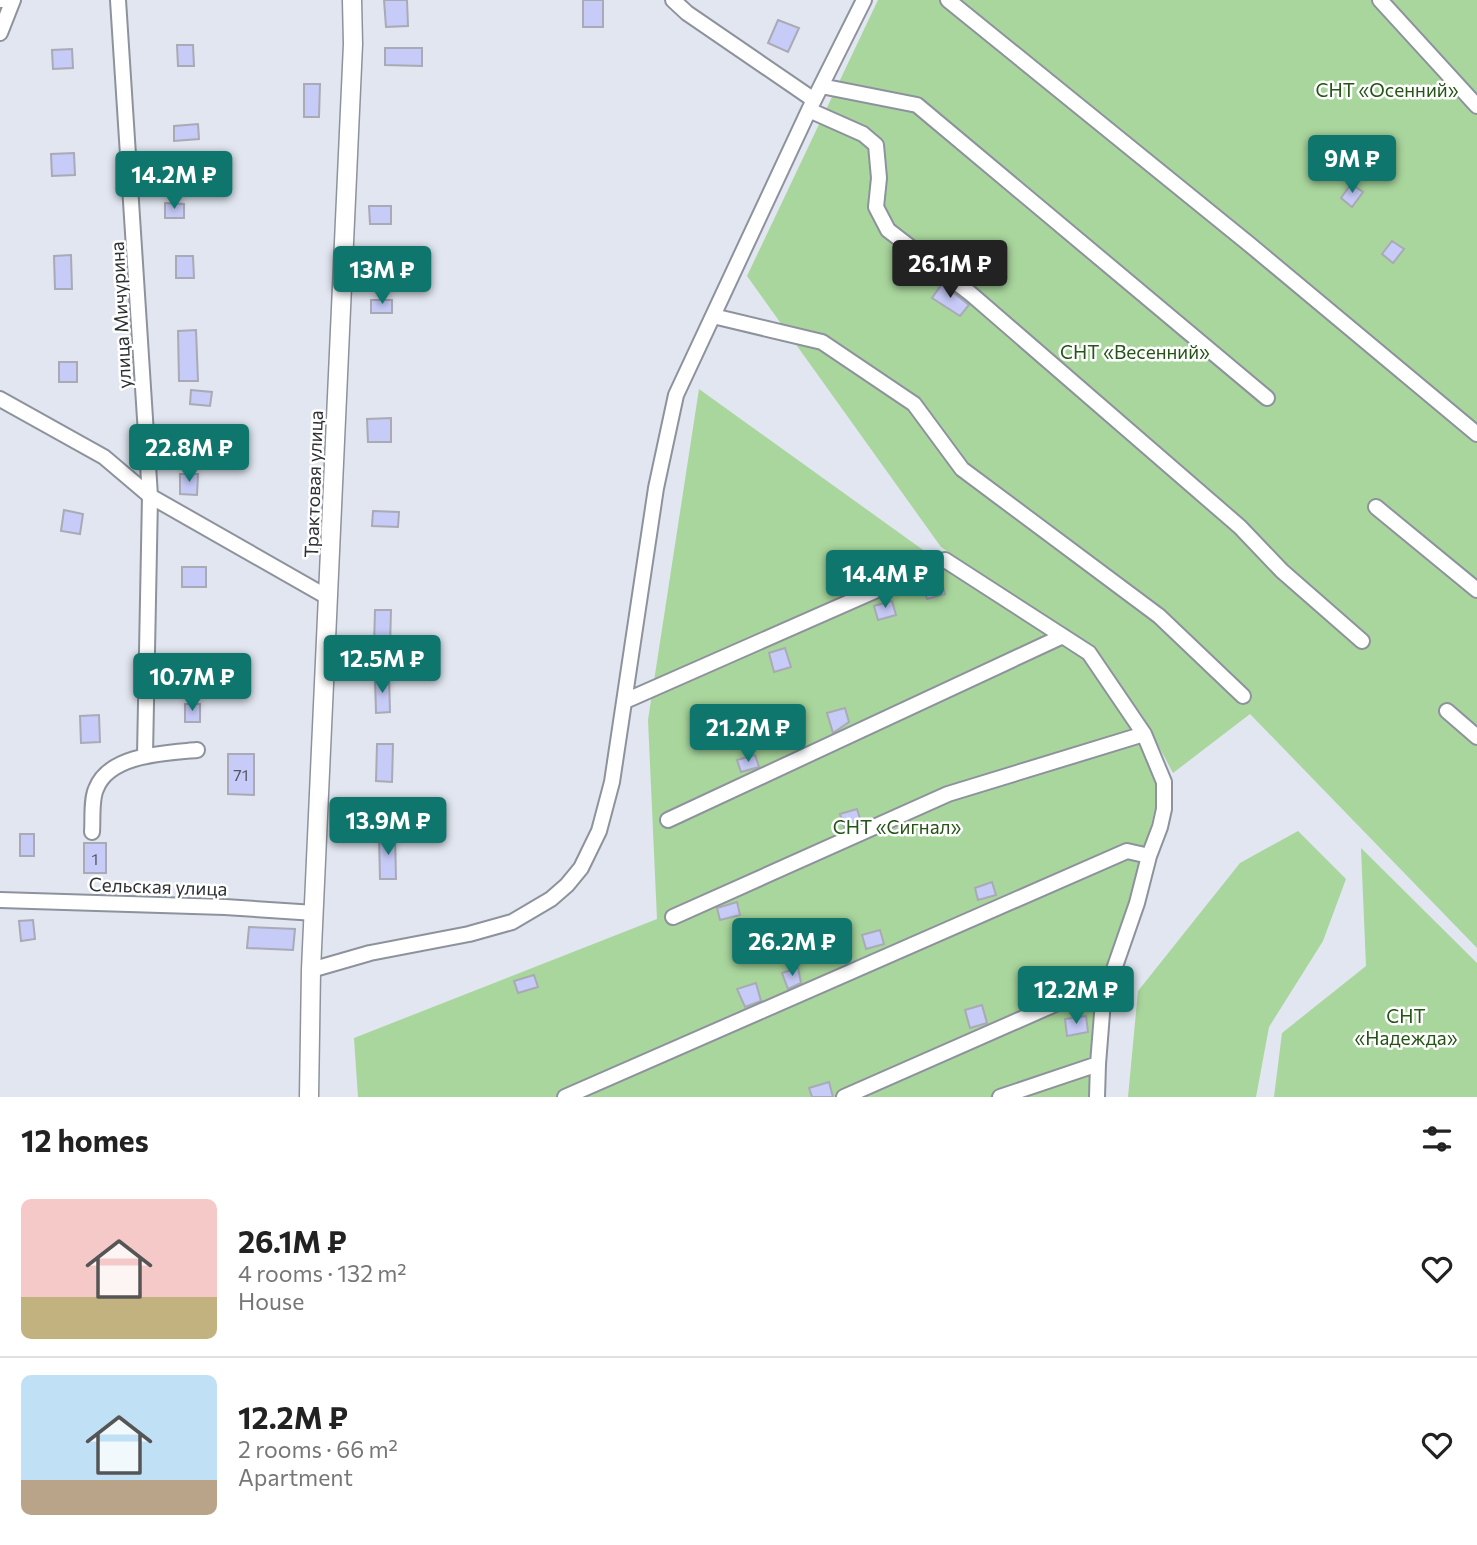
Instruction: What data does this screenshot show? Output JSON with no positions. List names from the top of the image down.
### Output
{
  "streets": {
    "main road": ["Трактовая улица"],
    "street": ["улица Мичурина", "Сельская улица"]
  },
  "crossings": [
    ["Трактовая улица", "Сельская улица"]
  ],
  "parks": [
    "СНТ «Осенний»",
    "СНТ «Весенний»",
    "СНТ «Сигнал»",
    "СНТ «Надежда»"
  ],
  "house_numbers": ["71", "1"],
  "page": {
    "price": [
      "9M ₽",
      "14.2M ₽",
      "26.1M ₽",
      "13M ₽",
      "22.8M ₽",
      "14.4M ₽",
      "12.5M ₽",
      "10.7M ₽",
      "21.2M ₽",
      "13.9M ₽",
      "26.2M ₽",
      "12.2M ₽"
    ],
    "heading": "12 homes",
    "list": [
      {
        "name": "26.1M ₽",
        "note": "4 rooms · 132 m² · House"
      },
      {
        "name": "12.2M ₽",
        "note": "2 rooms · 66 m² · Apartment"
      }
    ]
  }
}
